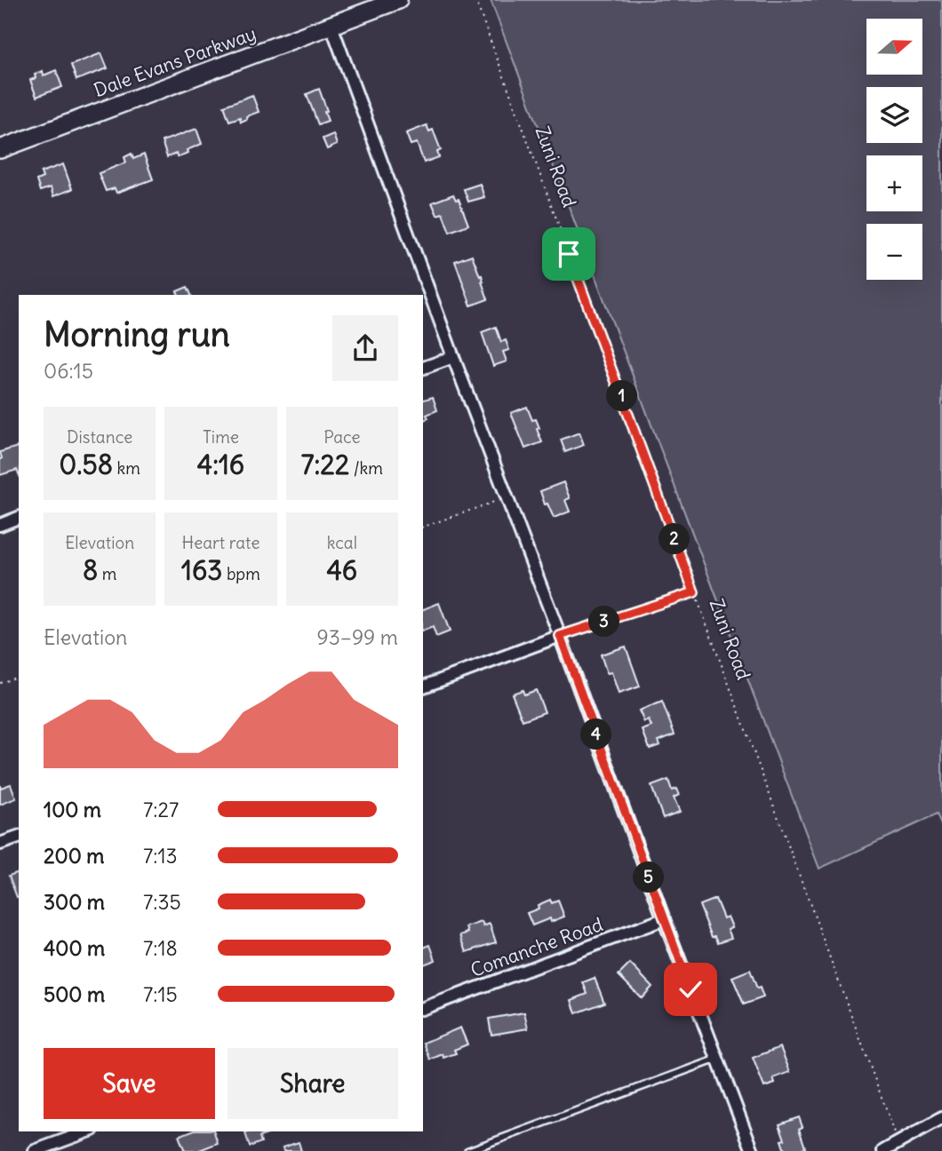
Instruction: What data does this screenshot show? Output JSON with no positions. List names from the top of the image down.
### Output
{
  "streets": {
    "main road": ["Dale Evans Parkway"],
    "street": ["Comanche Road"],
    "path": ["Zuni Road"]
  },
  "north": "right",
  "page": {
    "map_buttons": ["+", "−"],
    "heading": ["Morning run", "06:15"],
    "pins": [
      "1",
      "2",
      "3",
      "4",
      "5"
    ],
    "stats": [
      ["Distance", "0.58 km"],
      ["Time", "4:16"],
      ["Pace", "7:22 /km"],
      ["Elevation", "8 m"],
      ["Heart rate", "163 bpm"],
      ["kcal", "46"]
    ],
    "chart": ["Elevation", "93–99 m"],
    "list": [
      {
        "name": "100 m",
        "note": "7:27"
      },
      {
        "name": "200 m",
        "note": "7:13"
      },
      {
        "name": "300 m",
        "note": "7:35"
      },
      {
        "name": "400 m",
        "note": "7:18"
      },
      {
        "name": "500 m",
        "note": "7:15"
      }
    ],
    "buttons": ["Save", "Share"]
  }
}
